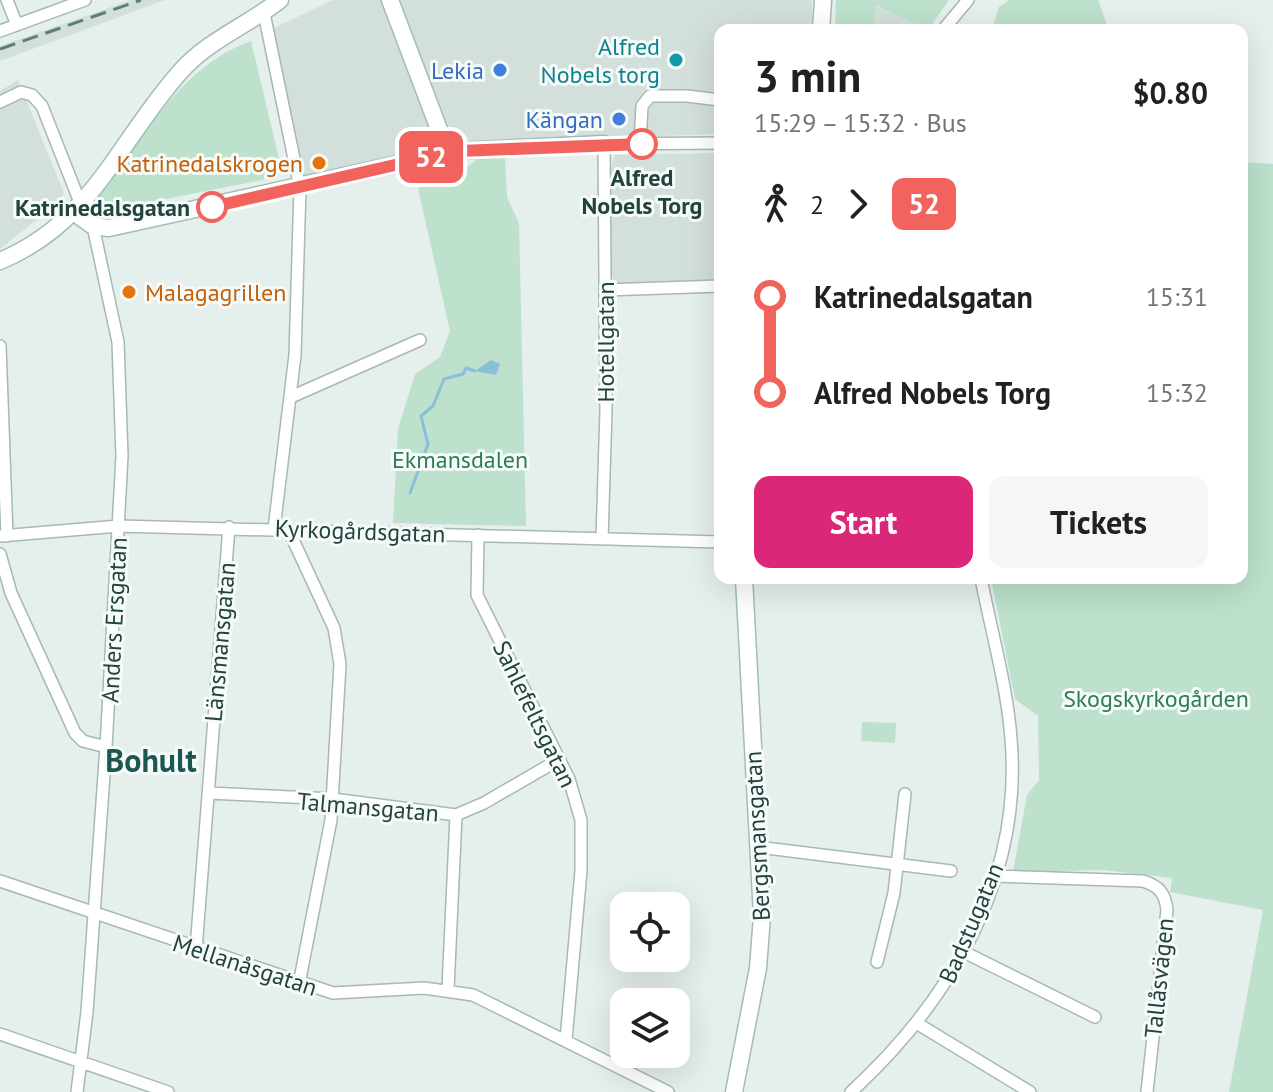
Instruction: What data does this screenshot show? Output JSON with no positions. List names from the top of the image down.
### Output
{
  "streets": {
    "street": [
      "Hotellgatan",
      "Kyrkogårdsgatan",
      "Anders Ersgatan",
      "Länsmansgatan",
      "Sahlefeltsgatan",
      "Talmansgatan",
      "Bergsmansgatan",
      "Badstugatan",
      "Mellanåsgatan",
      "Tallåsvägen"
    ]
  },
  "crossings": [
    ["Hotellgatan", "Kyrkogårdsgatan"],
    ["Kyrkogårdsgatan", "Anders Ersgatan"],
    ["Kyrkogårdsgatan", "Länsmansgatan"],
    ["Kyrkogårdsgatan", "Sahlefeltsgatan"],
    ["Anders Ersgatan", "Mellanåsgatan"],
    ["Länsmansgatan", "Talmansgatan"],
    ["Länsmansgatan", "Mellanåsgatan"],
    ["Sahlefeltsgatan", "Talmansgatan"],
    ["Sahlefeltsgatan", "Mellanåsgatan"],
    ["Badstugatan", "Tallåsvägen"]
  ],
  "districts": ["Bohult"],
  "parks": ["Ekmansdalen", "Skogskyrkogården"],
  "places": [
    "Alfred Nobels torg",
    "Lekia",
    "Kängan",
    "Alfred Nobels Torg",
    "Katrinedalskrogen",
    "Katrinedalsgatan",
    "Malagagrillen"
  ],
  "lines": ["bus line 52"],
  "page": {
    "on_map": "52",
    "heading": ["3 min", "15:29 – 15:32 · Bus", "$0.80"],
    "legs": ["2", "52"],
    "list": [
      {
        "name": "Katrinedalsgatan",
        "value": "15:31"
      },
      {
        "name": "Alfred Nobels Torg",
        "value": "15:32"
      }
    ],
    "buttons": ["Start", "Tickets"]
  }
}
